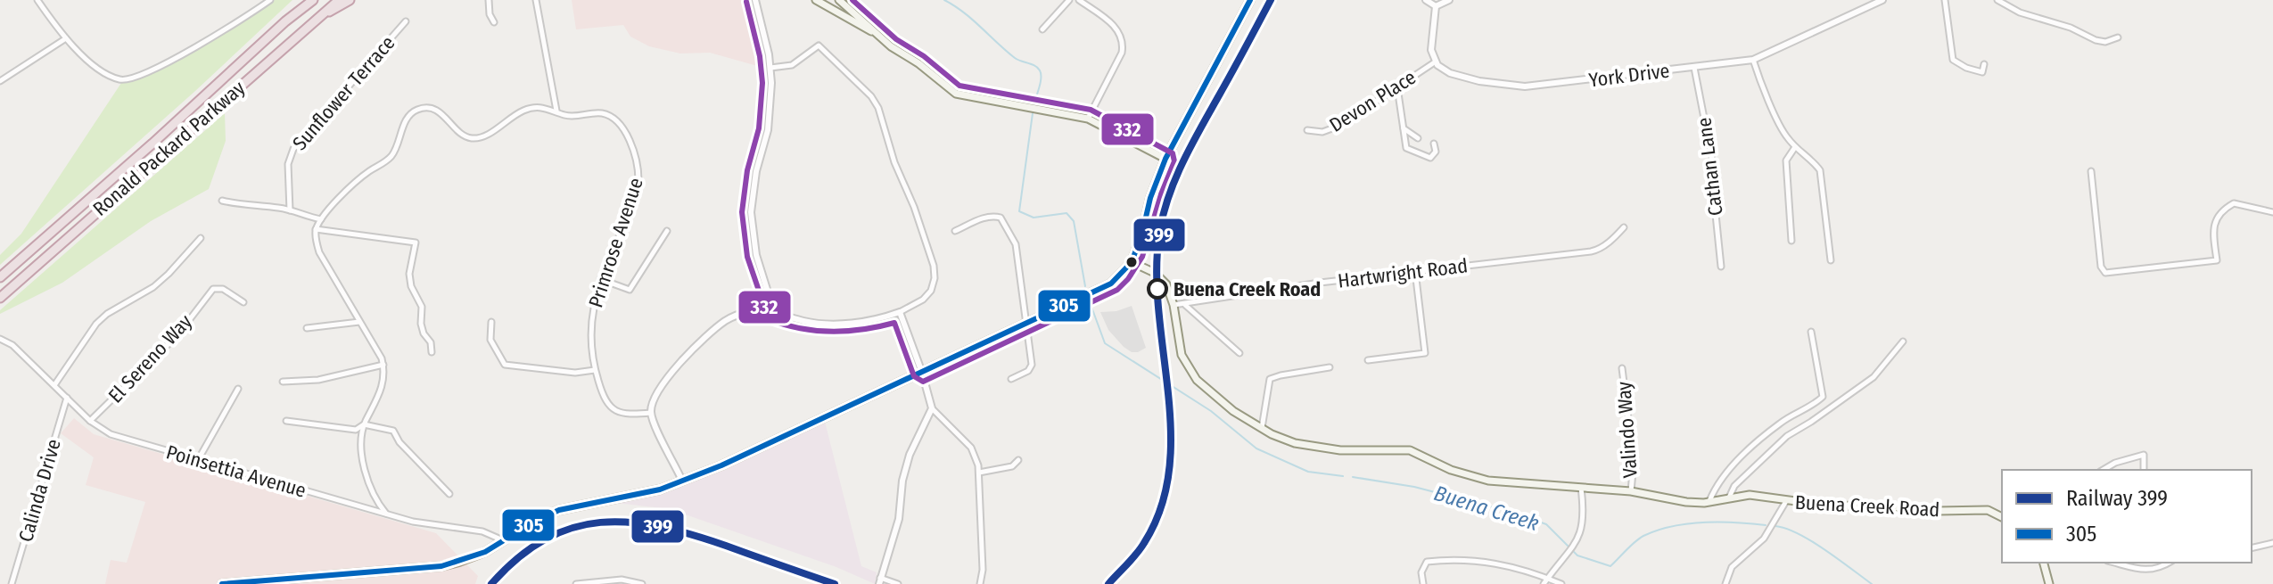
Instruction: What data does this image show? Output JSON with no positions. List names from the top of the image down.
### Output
{
  "streets": {
    "highway": ["Ronald Packard Parkway"],
    "main road": ["Buena Creek Road"],
    "street": [
      "York Drive",
      "Sunflower Terrace",
      "Devon Place",
      "Cathan Lane",
      "Primrose Avenue",
      "Hartwright Road",
      "El Sereno Way",
      "Valindo Way",
      "Poinsettia Avenue",
      "Calinda Drive"
    ]
  },
  "crossings": [
    ["York Drive", "Devon Place"],
    ["York Drive", "Cathan Lane"],
    ["Hartwright Road", "Buena Creek Road"],
    ["El Sereno Way", "Poinsettia Avenue"],
    ["Valindo Way", "Buena Creek Road"],
    ["Poinsettia Avenue", "Calinda Drive"]
  ],
  "water": ["Buena Creek"],
  "places": ["Buena Creek Road"],
  "lines": ["rail line 399", "transit line 305", "transit line 332"],
  "legend": ["Railway 399", "305"]
}
